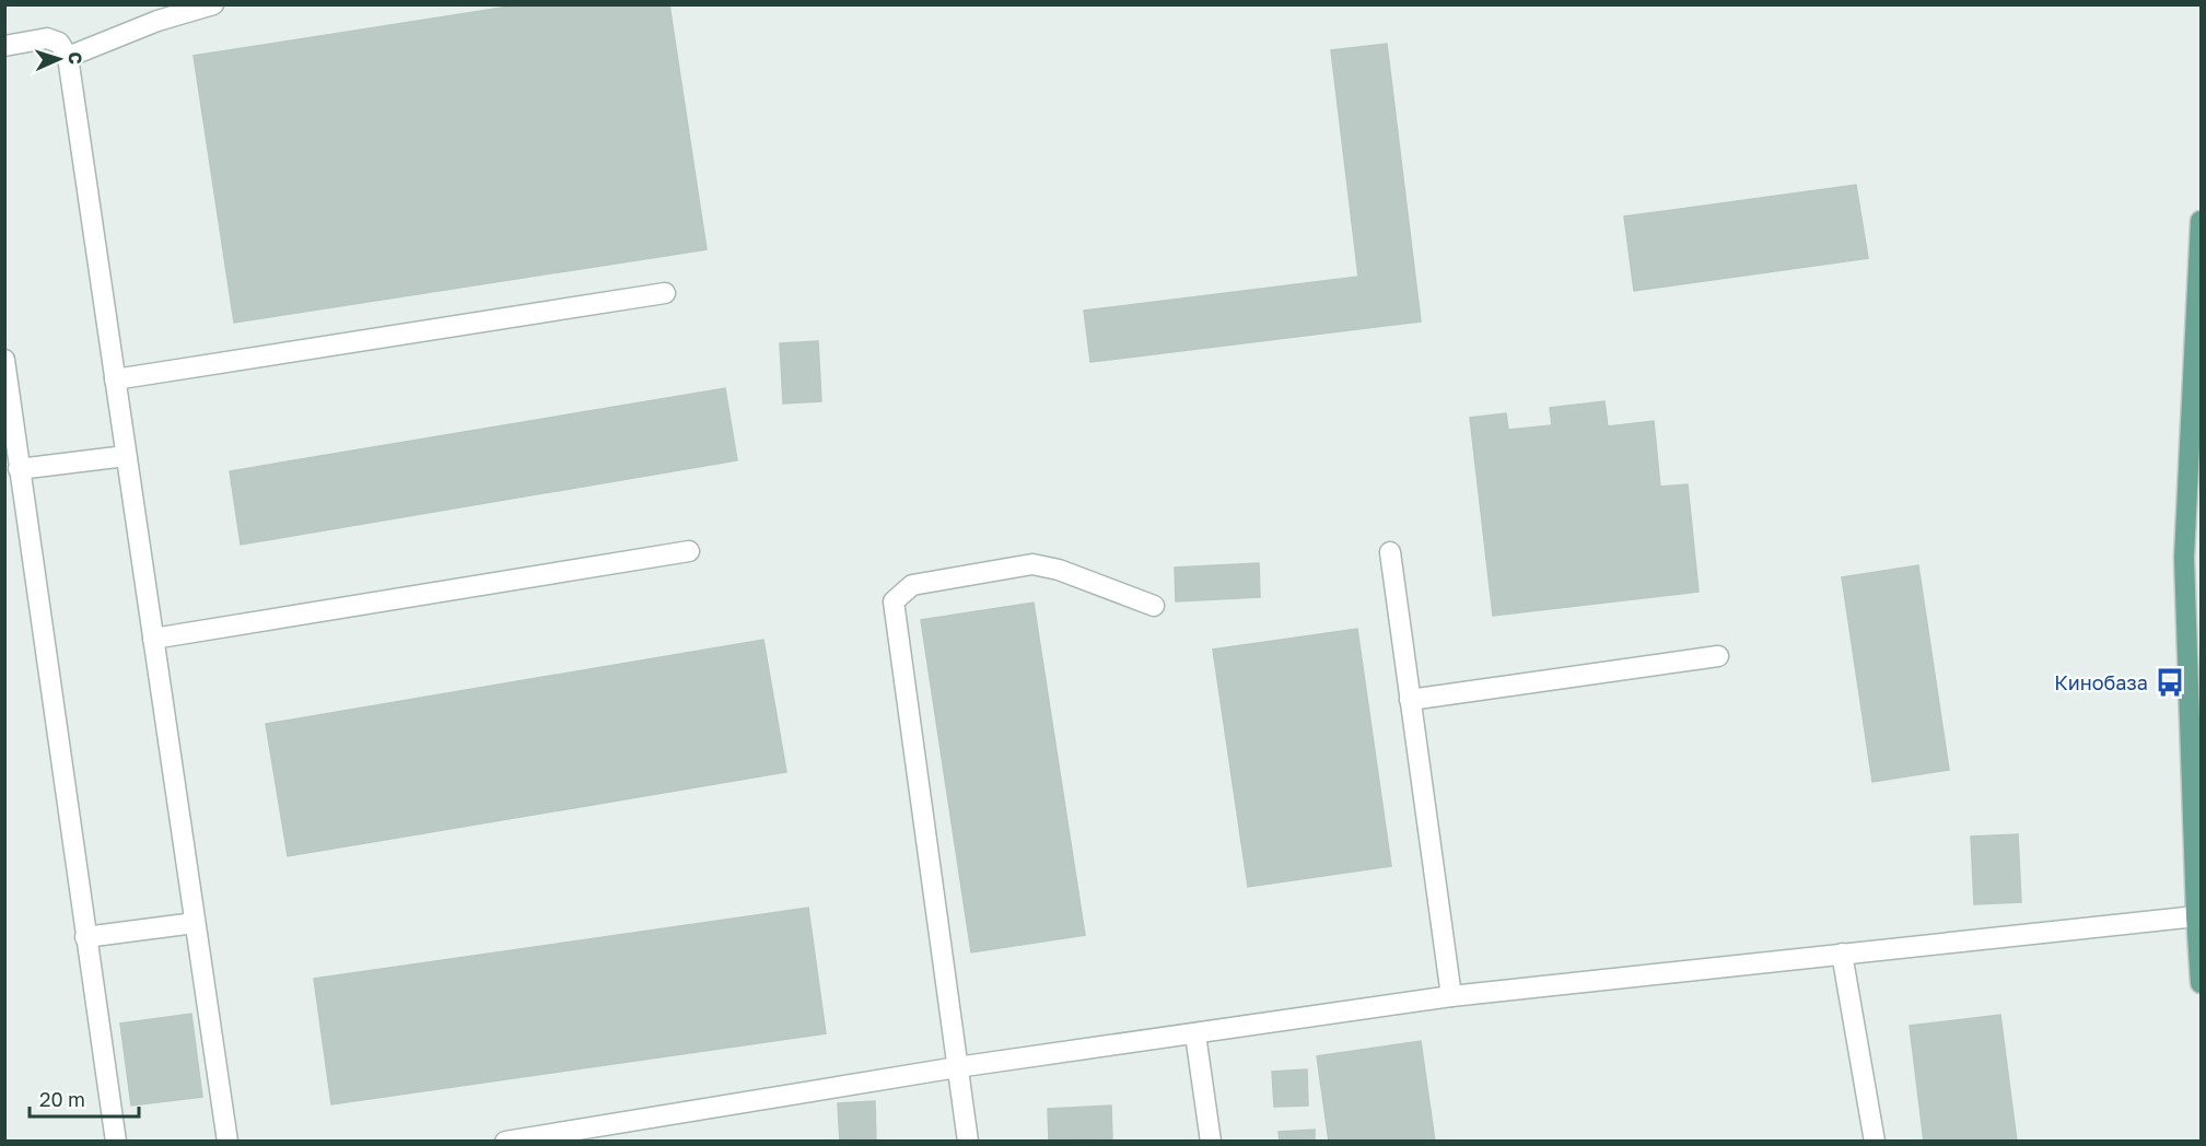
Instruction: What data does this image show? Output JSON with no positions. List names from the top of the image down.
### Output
{
  "places": {
    "bus stop": ["Кинобаза"]
  },
  "scale_bar": "20 m",
  "north": "right"
}
